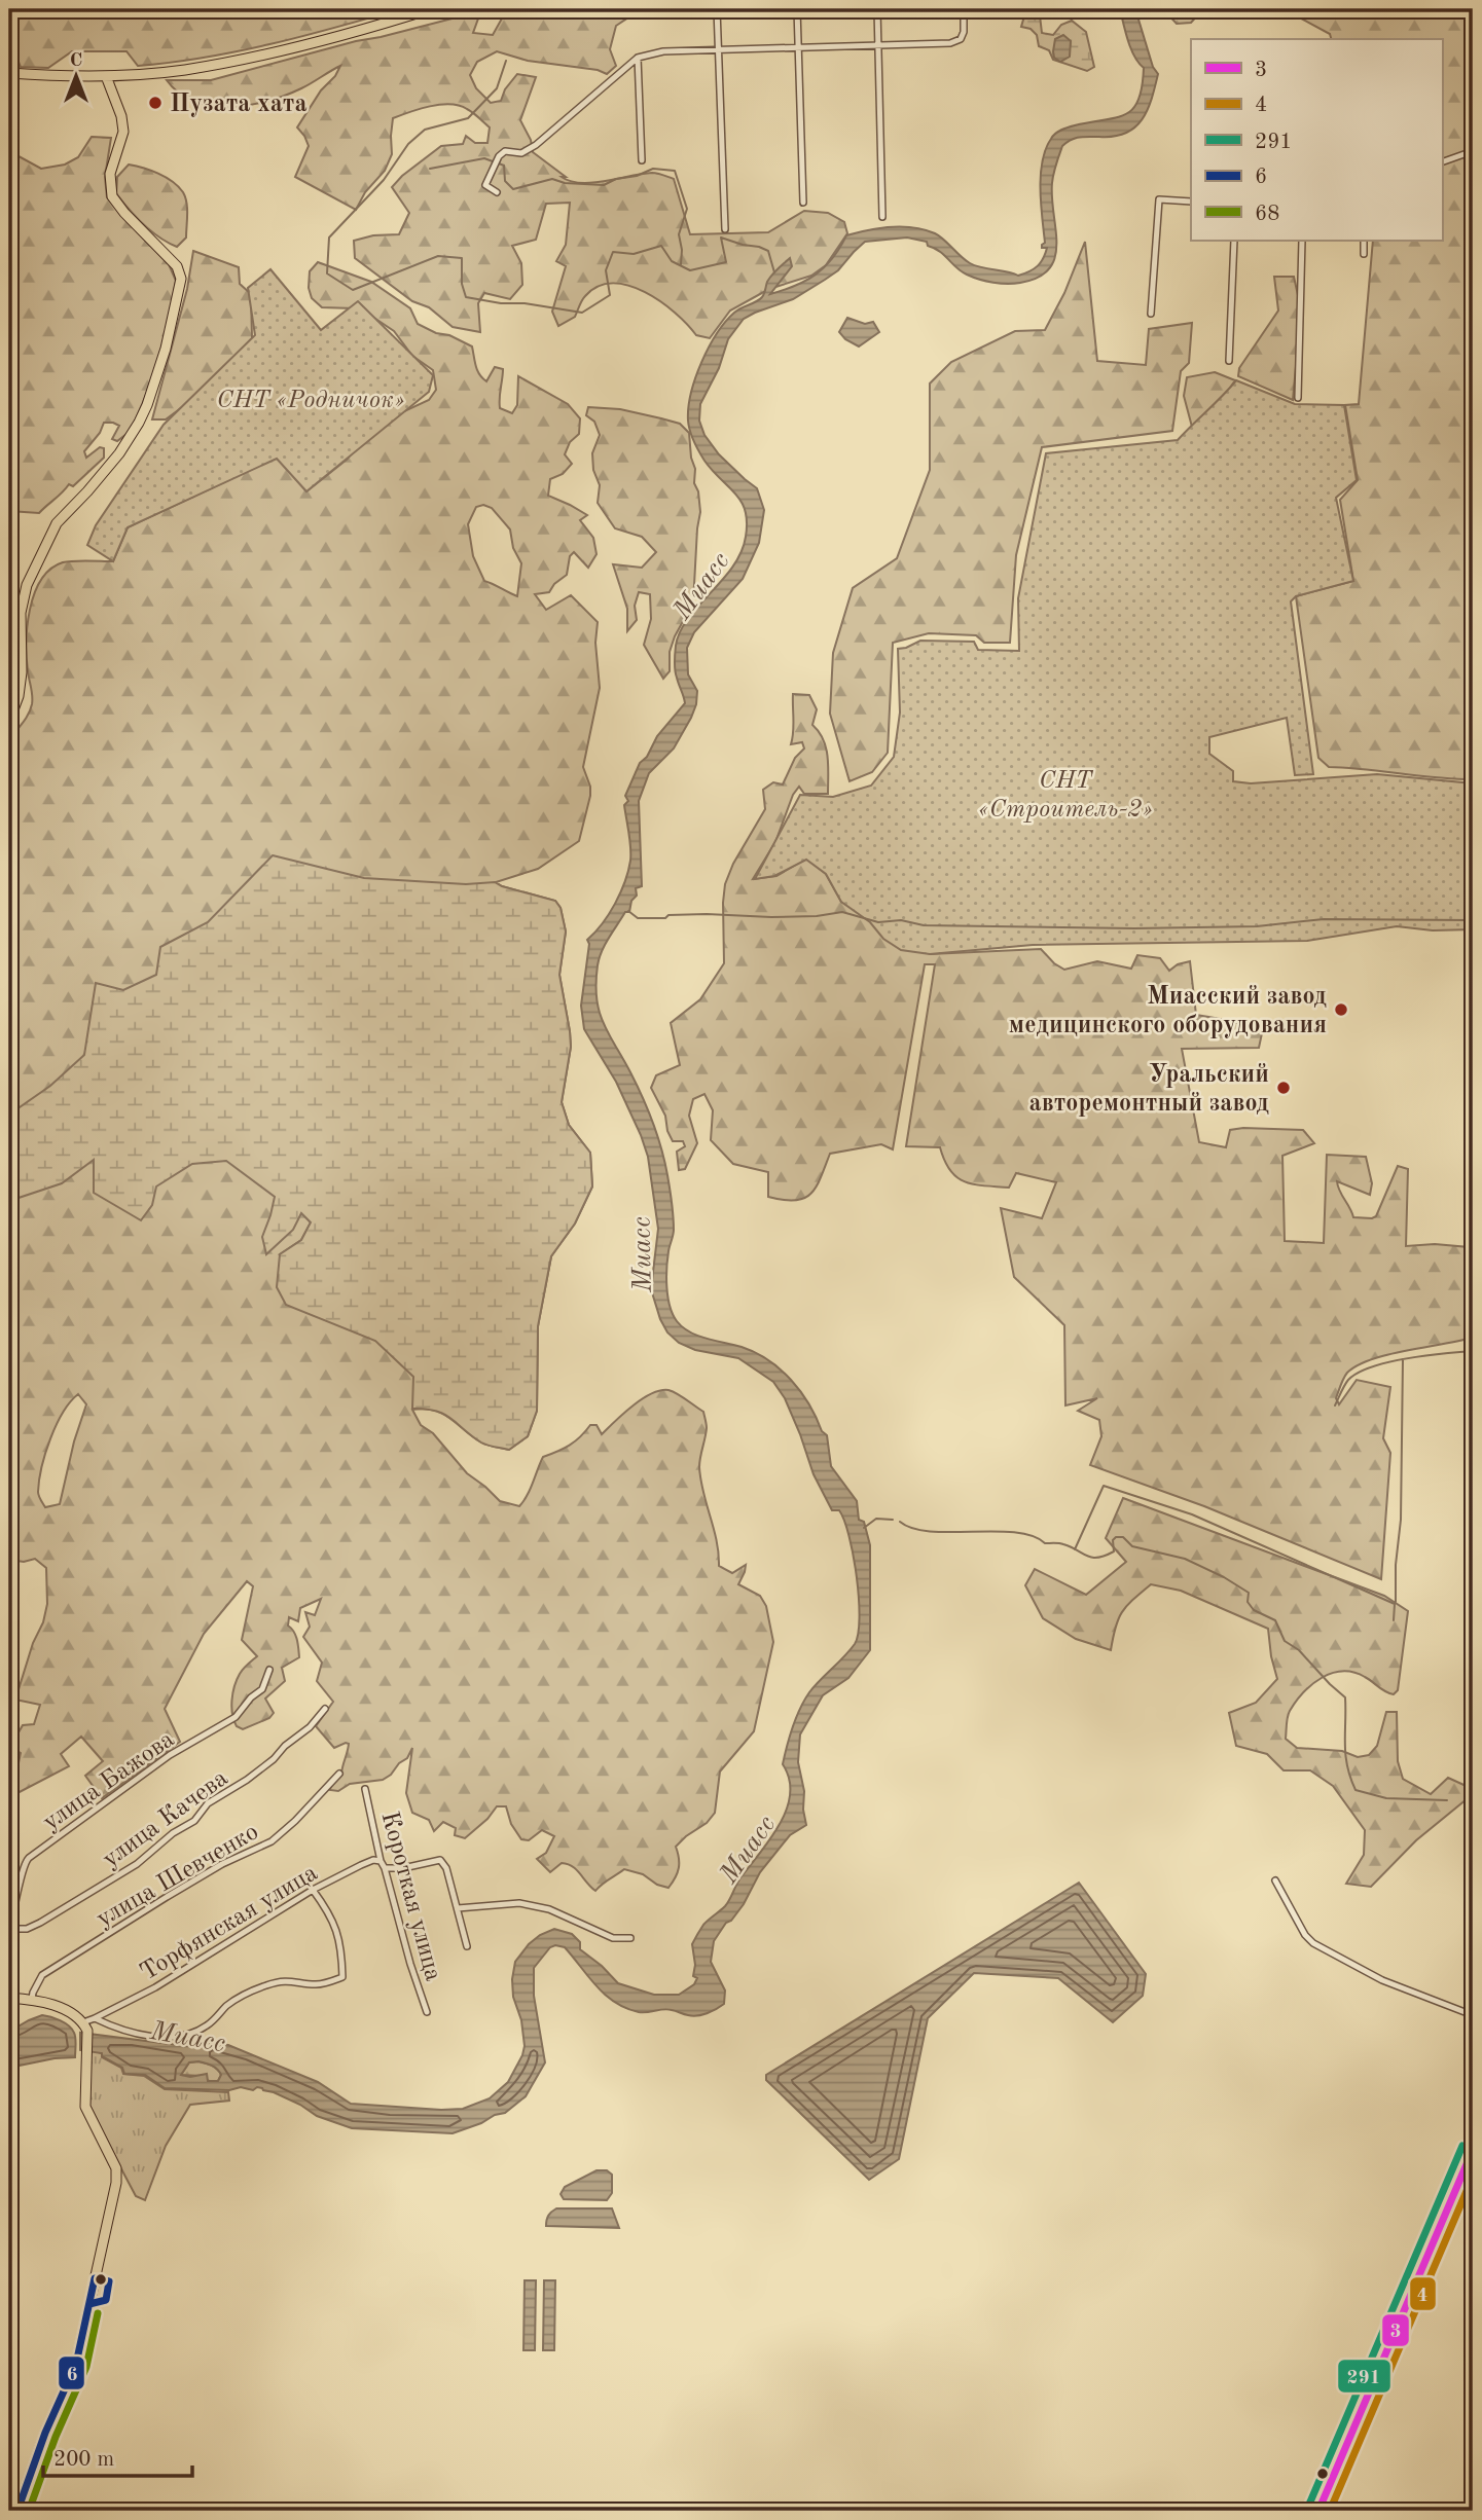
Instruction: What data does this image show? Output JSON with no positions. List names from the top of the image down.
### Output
{
  "streets": {
    "street": [
      "улица Бажова",
      "улица Качева",
      "улица Шевченко",
      "Короткая улица",
      "Торфянская улица"
    ]
  },
  "crossings": [
    ["улица Бажова", "улица Качева"],
    ["Короткая улица", "Торфянская улица"]
  ],
  "water": ["Миасс"],
  "parks": ["СНТ «Родничок»", "СНТ «Строитель-2»"],
  "places": ["Пузата хата", "Миасский завод медицинского оборудования", "Уральский авторемонтный завод"],
  "lines": [
    "transit line 291",
    "transit line 3",
    "transit line 4",
    "transit line 6",
    "transit line 68"
  ],
  "legend": [
    "3",
    "4",
    "291",
    "6",
    "68"
  ],
  "scale_bar": "200 m",
  "north": "top"
}
